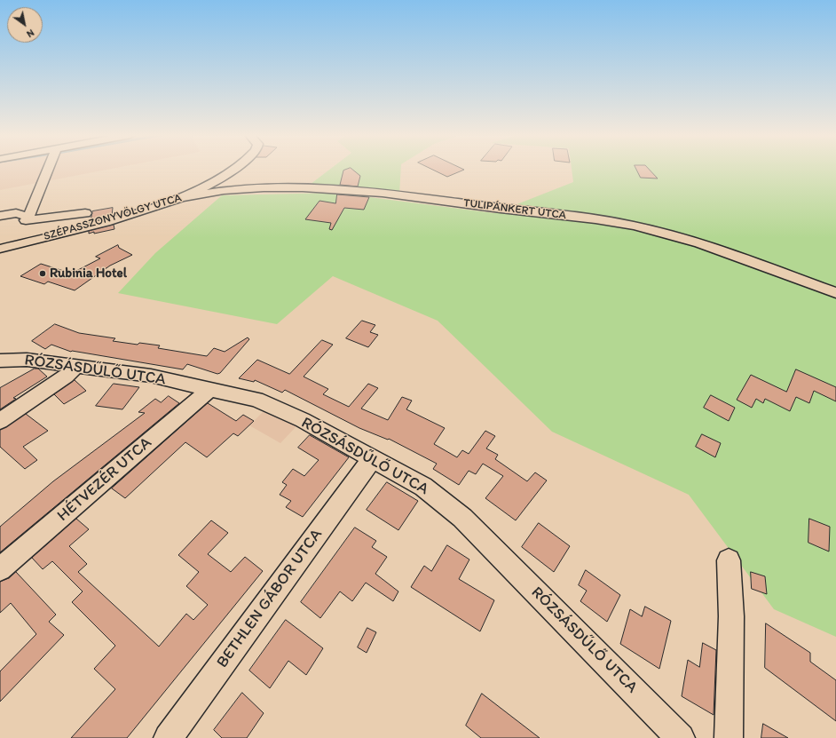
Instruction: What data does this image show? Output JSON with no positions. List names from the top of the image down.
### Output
{
  "streets": {
    "street": [
      "TULIPÁNKERT UTCA",
      "SZÉPASSZONYVÖLGY UTCA",
      "RÓZSÁSDŰLŐ UTCA",
      "HÉTVEZÉR UTCA",
      "BETHLEN GÁBOR UTCA"
    ]
  },
  "crossings": [
    ["TULIPÁNKERT UTCA", "SZÉPASSZONYVÖLGY UTCA"],
    ["RÓZSÁSDŰLŐ UTCA", "HÉTVEZÉR UTCA"],
    ["RÓZSÁSDŰLŐ UTCA", "BETHLEN GÁBOR UTCA"]
  ],
  "places": ["Rubinia Hotel"],
  "north": "bottom right"
}
